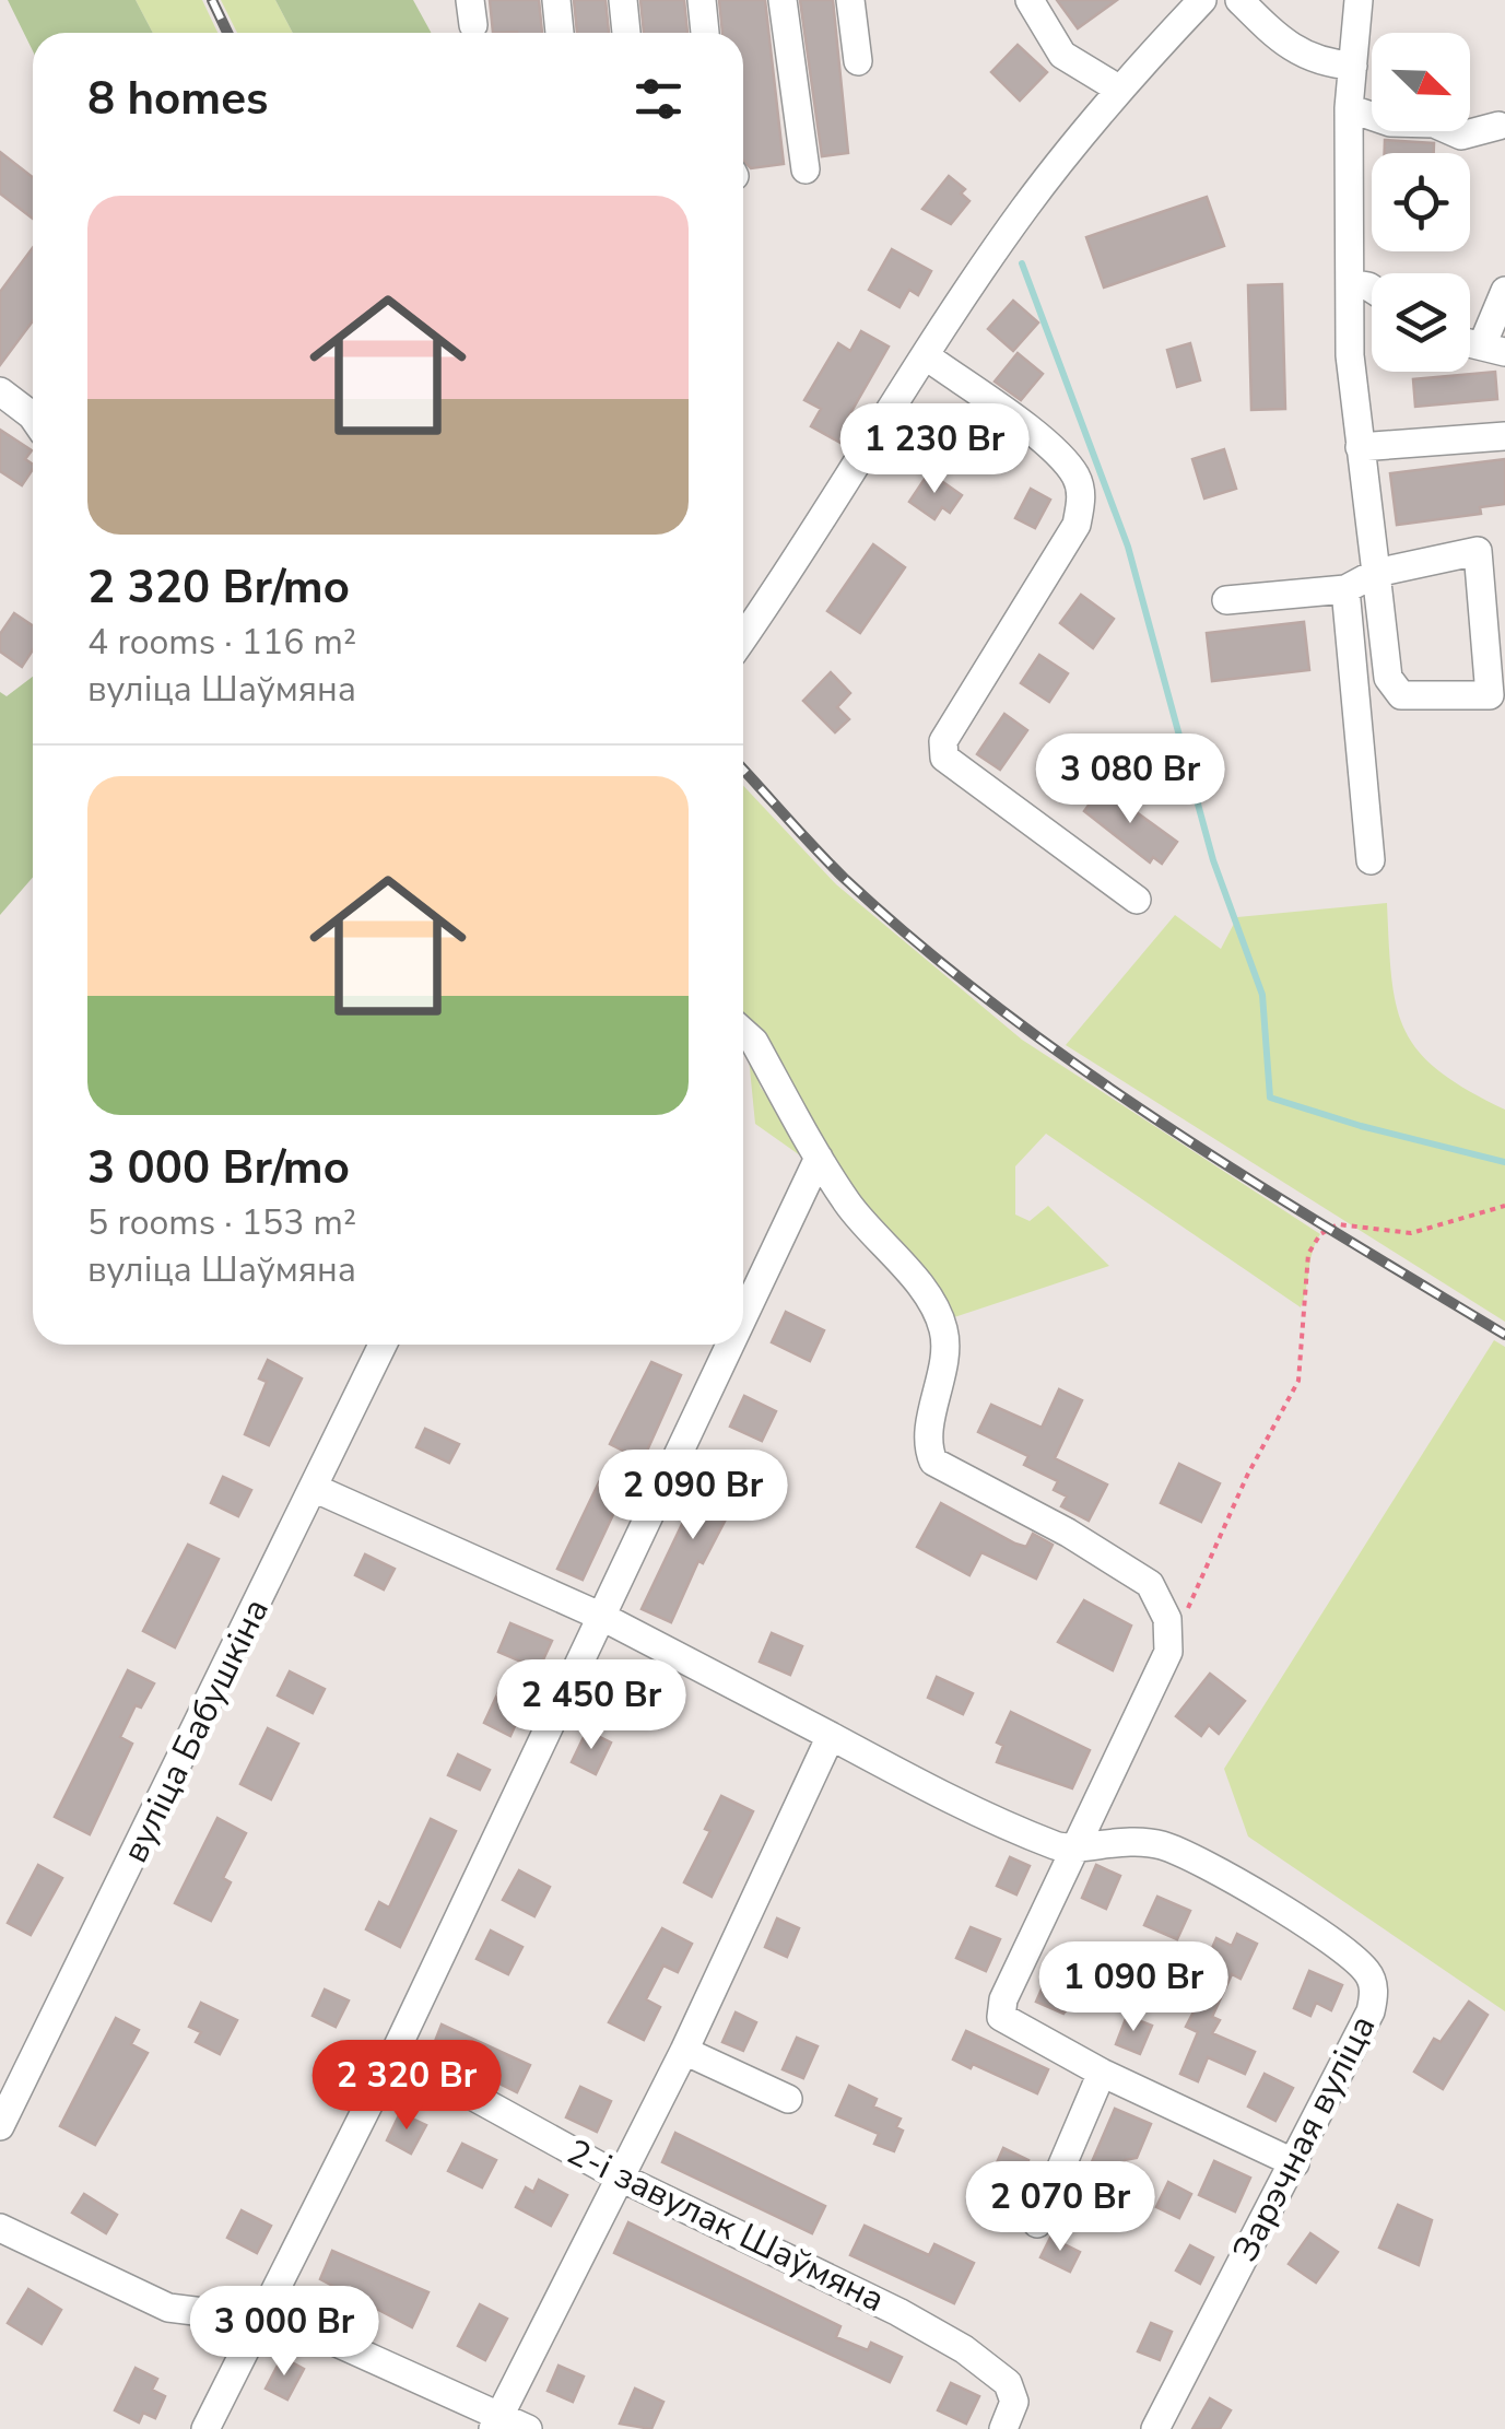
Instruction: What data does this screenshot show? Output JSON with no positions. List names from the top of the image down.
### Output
{
  "streets": {
    "street": ["вуліца Бабушкіна", "Зарэчная вуліца", "2-і завулак Шаўмяна"]
  },
  "crossings": [
    ["вуліца Бабушкіна", "Зарэчная вуліца"]
  ],
  "north": "bottom right",
  "page": {
    "heading": "8 homes",
    "list": [
      {
        "name": "2 320 Br/mo",
        "note": "4 rooms · 116 m² · вуліца Шаўмяна"
      },
      {
        "name": "3 000 Br/mo",
        "note": "5 rooms · 153 m² · вуліца Шаўмяна"
      }
    ],
    "price": [
      "1 230 Br",
      "3 080 Br",
      "2 090 Br",
      "2 450 Br",
      "1 090 Br",
      "2 320 Br",
      "2 070 Br",
      "3 000 Br"
    ]
  }
}
